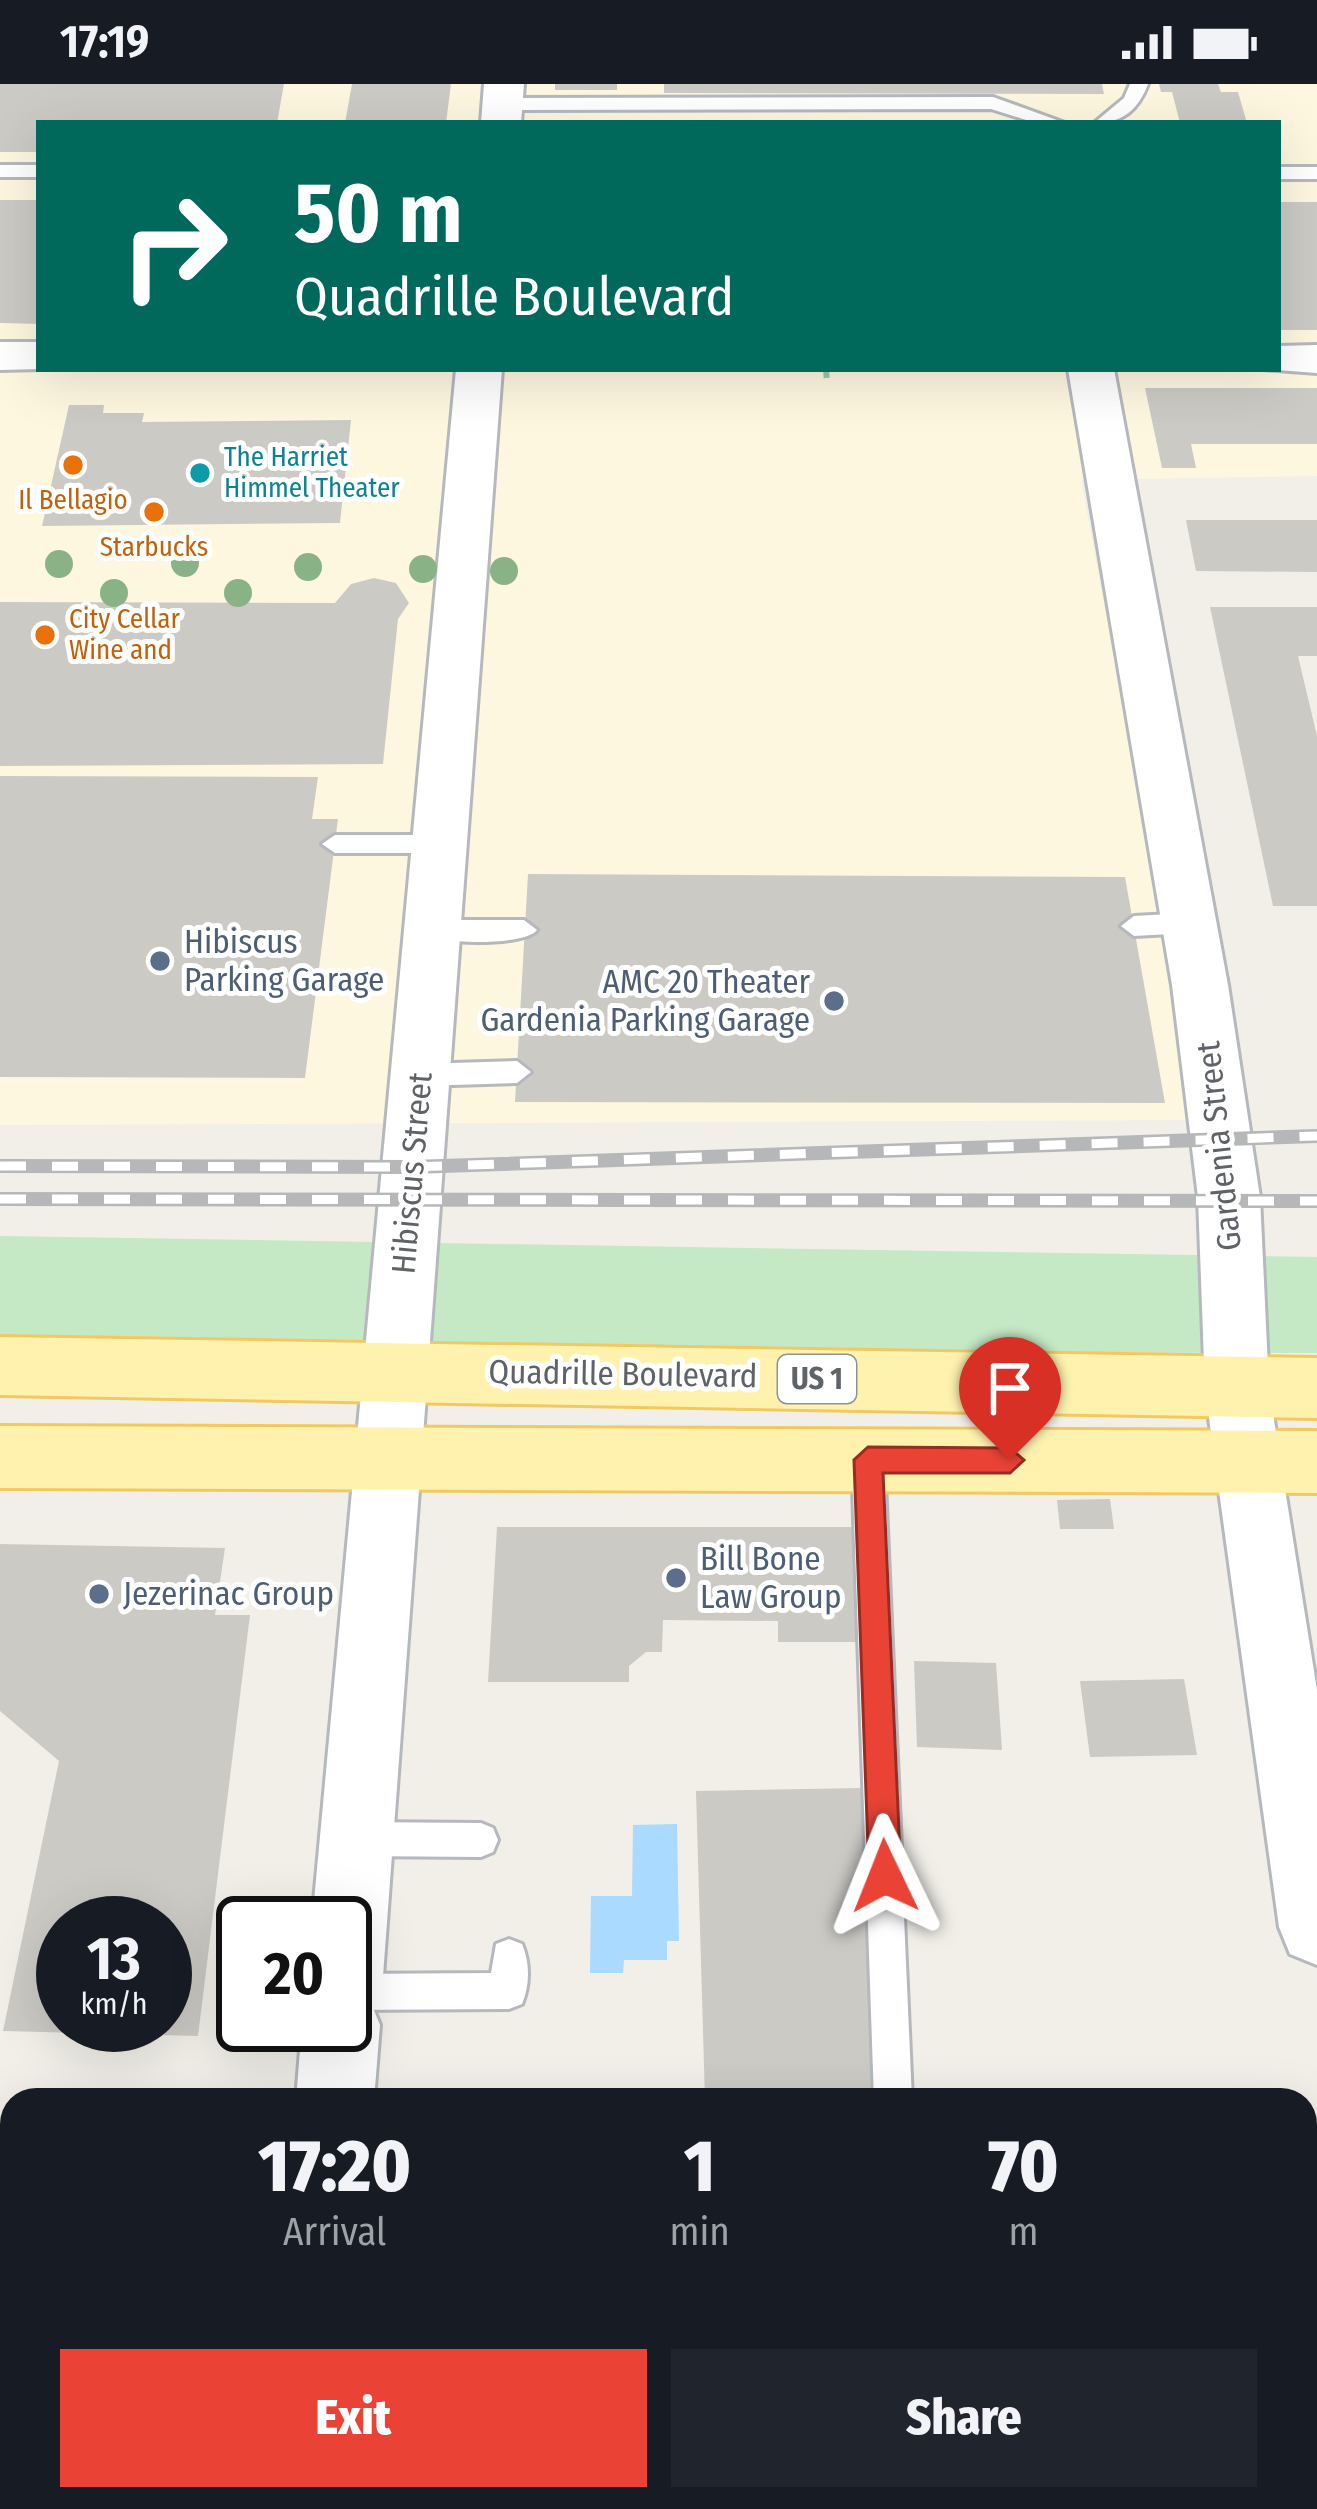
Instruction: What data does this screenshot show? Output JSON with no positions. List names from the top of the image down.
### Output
{
  "streets": {
    "main road": ["Quadrille Boulevard", "US 1"],
    "street": ["Gardenia Street", "Hibiscus Street"]
  },
  "crossings": [
    ["Gardenia Street", "Quadrille Boulevard"],
    ["Hibiscus Street", "Quadrille Boulevard"]
  ],
  "places": [
    "Il Bellagio",
    "The Harriet Himmel Theater",
    "Starbucks",
    "City Cellar Wine and",
    "Hibiscus Parking Garage",
    "AMC 20 Theater Gardenia Parking Garage",
    "Bill Bone Law Group",
    "Jezerinac Group"
  ],
  "page": {
    "status": "17:19",
    "turn": ["50 m", "Quadrille Boulevard"],
    "speed": "13 km/h",
    "limit": "20",
    "eta": [
      "17:20",
      "Arrival",
      "1",
      "min",
      "70",
      "m"
    ],
    "buttons": ["Exit", "Share"]
  }
}
